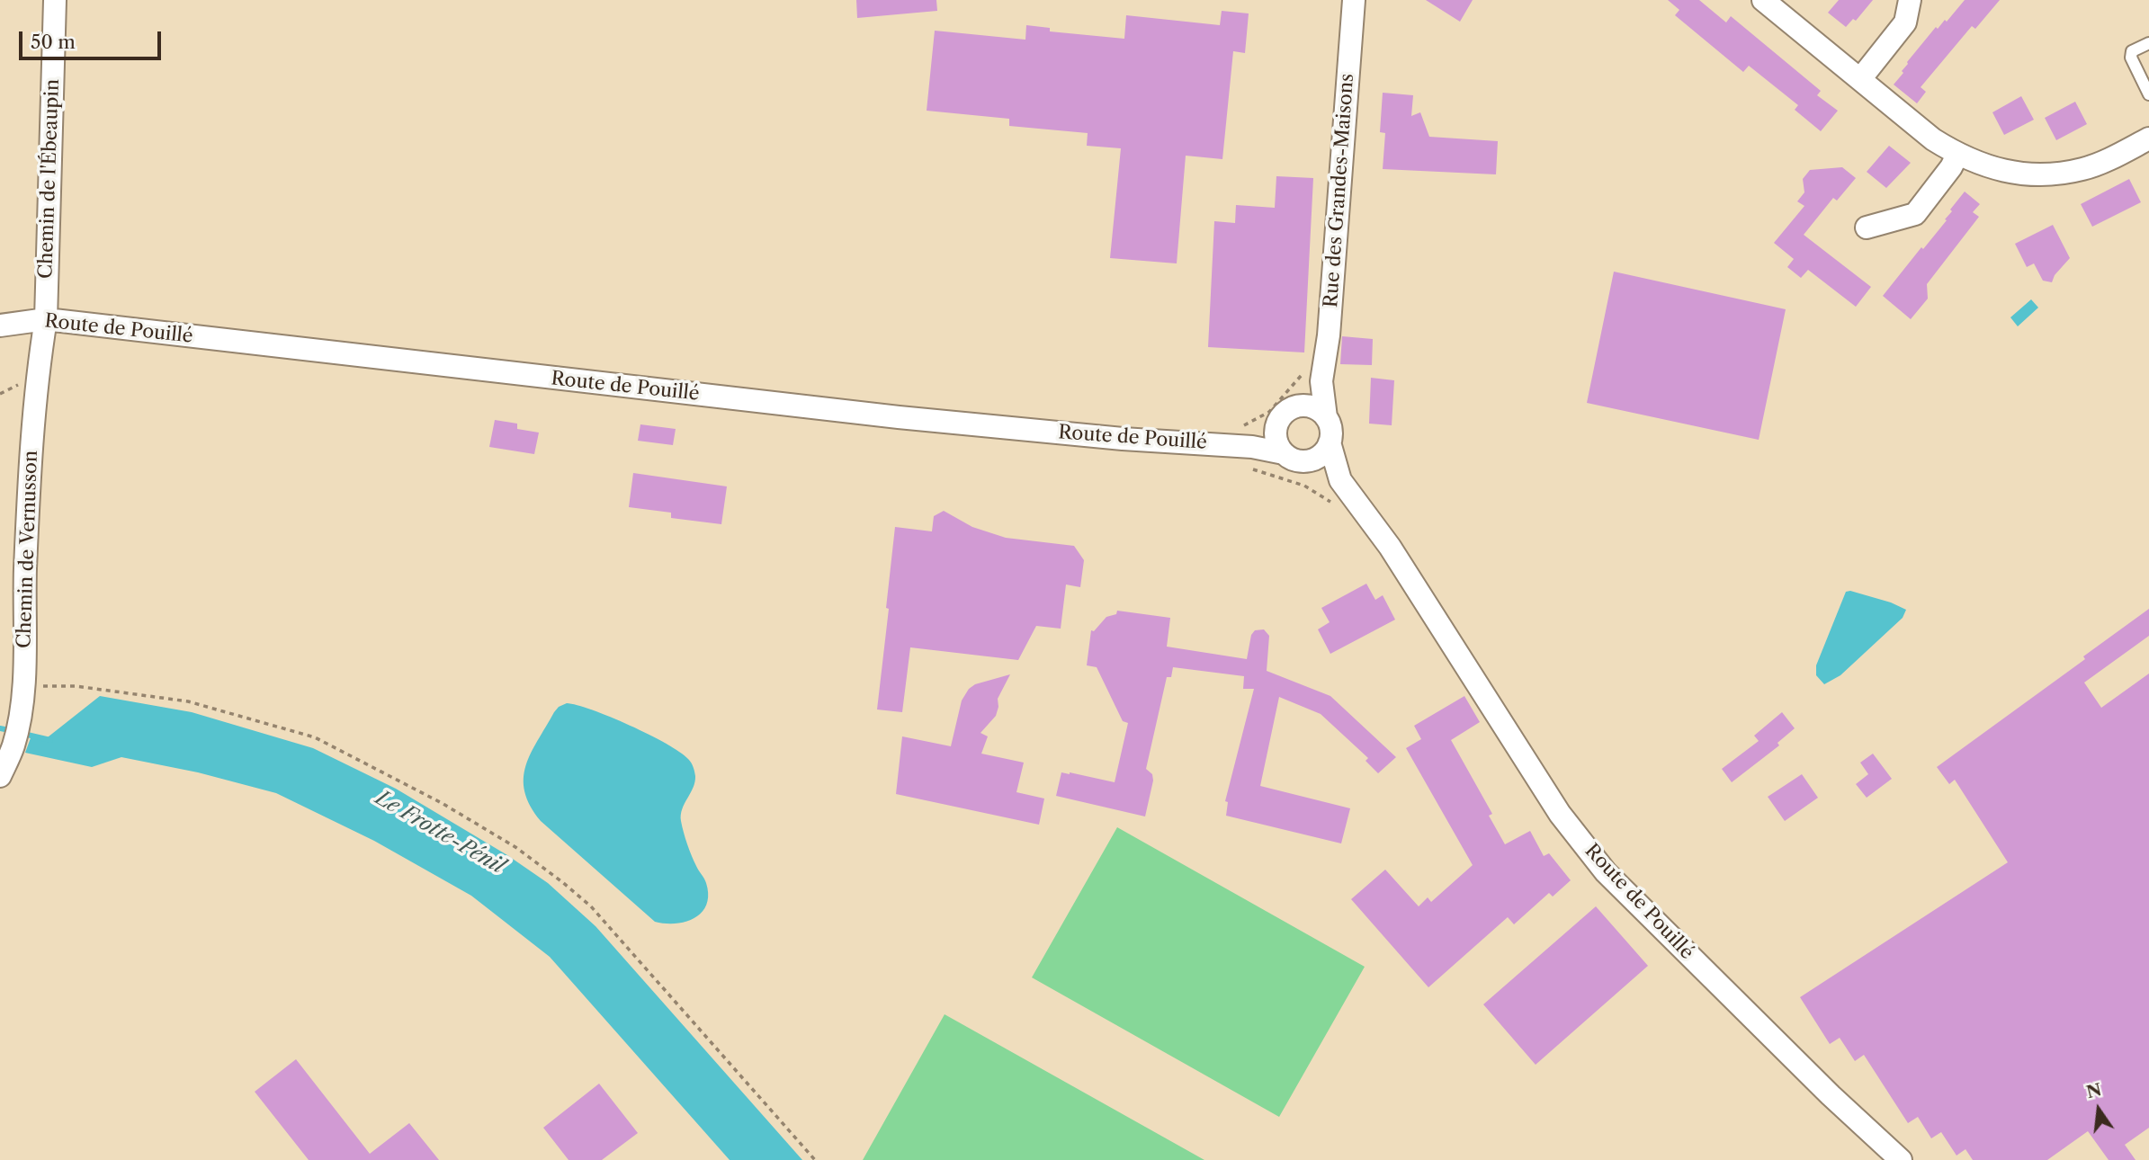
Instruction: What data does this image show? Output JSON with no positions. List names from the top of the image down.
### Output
{
  "streets": {
    "street": [
      "Chemin de l'Ébeaupin",
      "Rue des Grandes-Maisons",
      "Route de Pouillé",
      "Chemin de Vernusson"
    ]
  },
  "crossings": [
    ["Chemin de l'Ébeaupin", "Route de Pouillé"],
    ["Chemin de l'Ébeaupin", "Chemin de Vernusson"],
    ["Route de Pouillé", "Chemin de Vernusson"]
  ],
  "water": ["Le Frotte-Pénil"],
  "scale_bar": "50 m",
  "north": "top"
}
